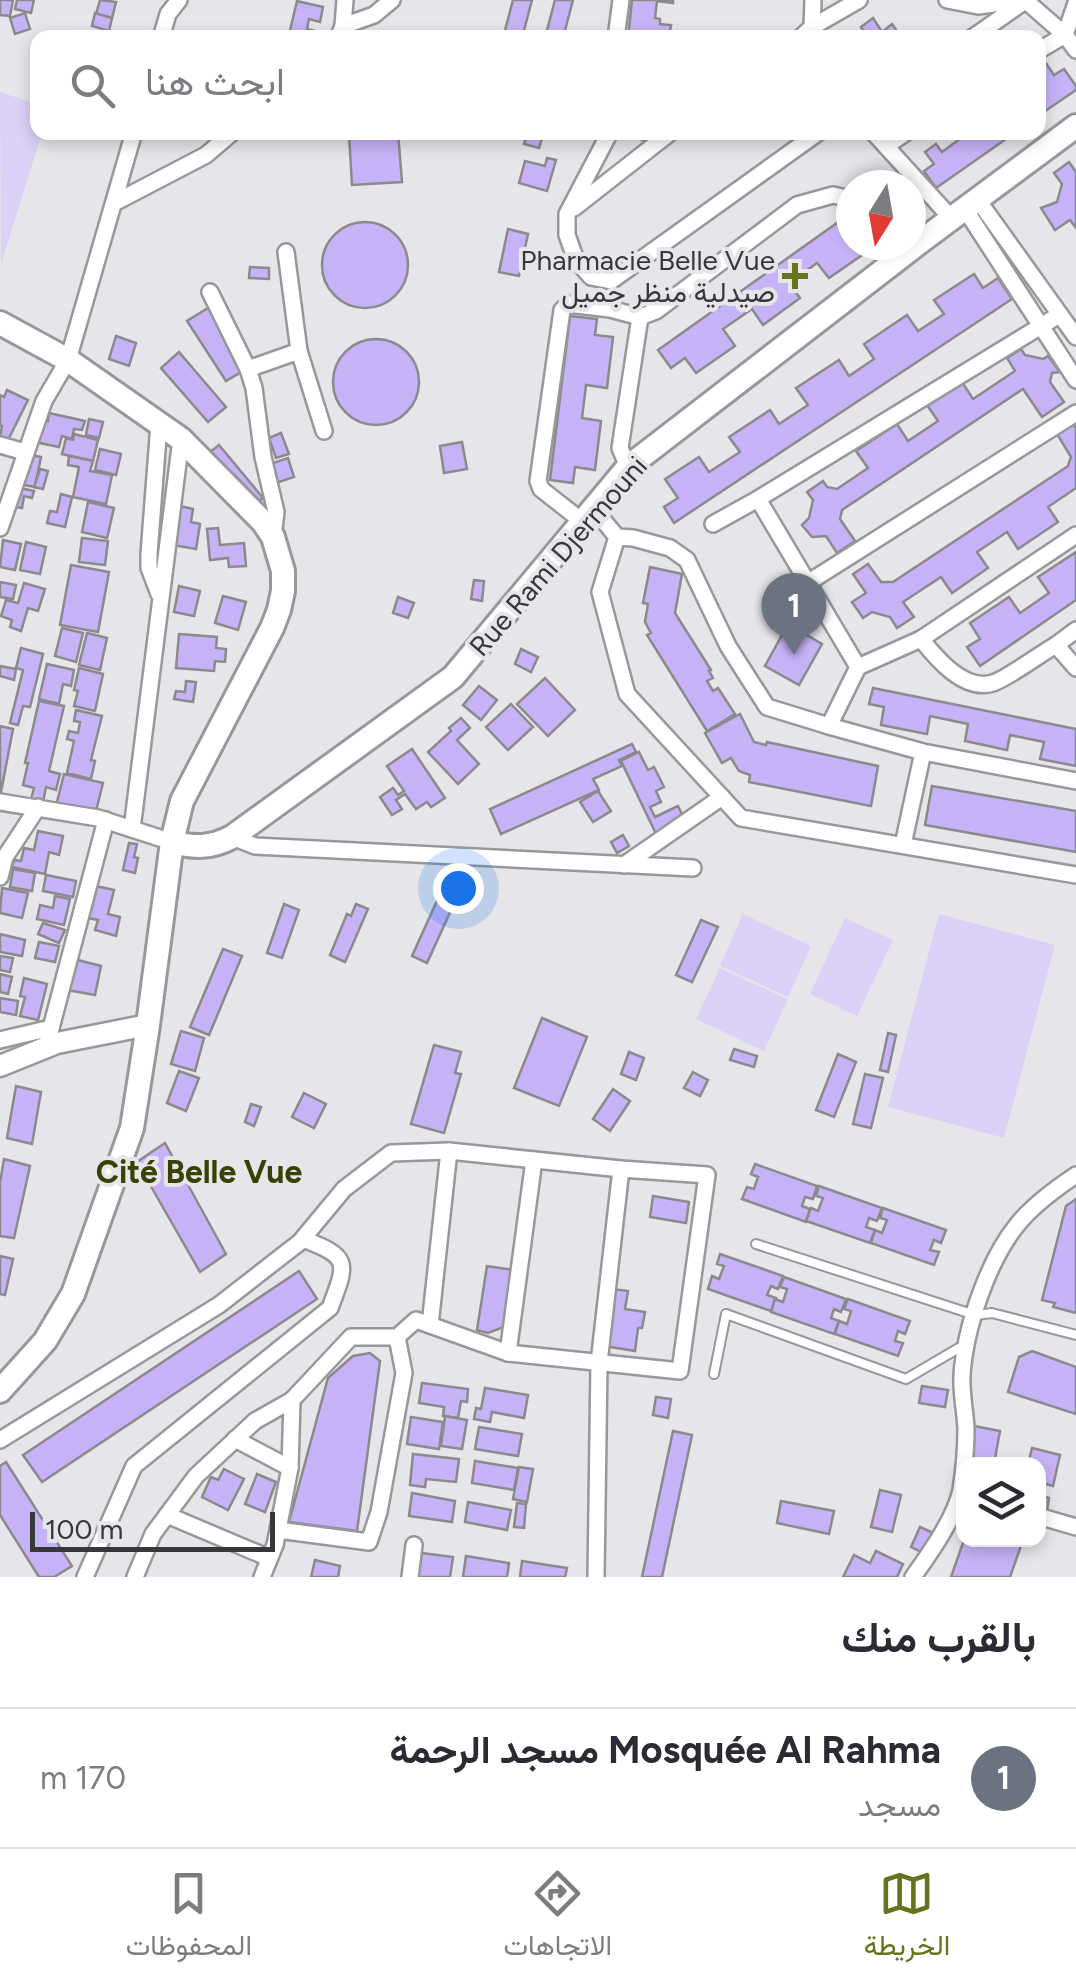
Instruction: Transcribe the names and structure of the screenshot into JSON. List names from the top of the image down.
{
  "streets": {
    "main road": ["Rue Rami Djermouni"]
  },
  "districts": ["Cité Belle Vue"],
  "places": {
    "health": ["Pharmacie Belle Vue صيدلية منظر جميل"]
  },
  "scale_bar": "100 m",
  "north": "bottom",
  "page": {
    "search": "ابحث هنا",
    "pins": "1",
    "scale": "100 m",
    "heading": "بالقرب منك",
    "list": [
      {
        "mark": "1",
        "name": "Mosquée Al Rahma مسجد الرحمة",
        "note": "مسجد",
        "value": "170 m"
      }
    ],
    "nav": ["الخريطة", "الاتجاهات", "المحفوظات"]
  }
}
